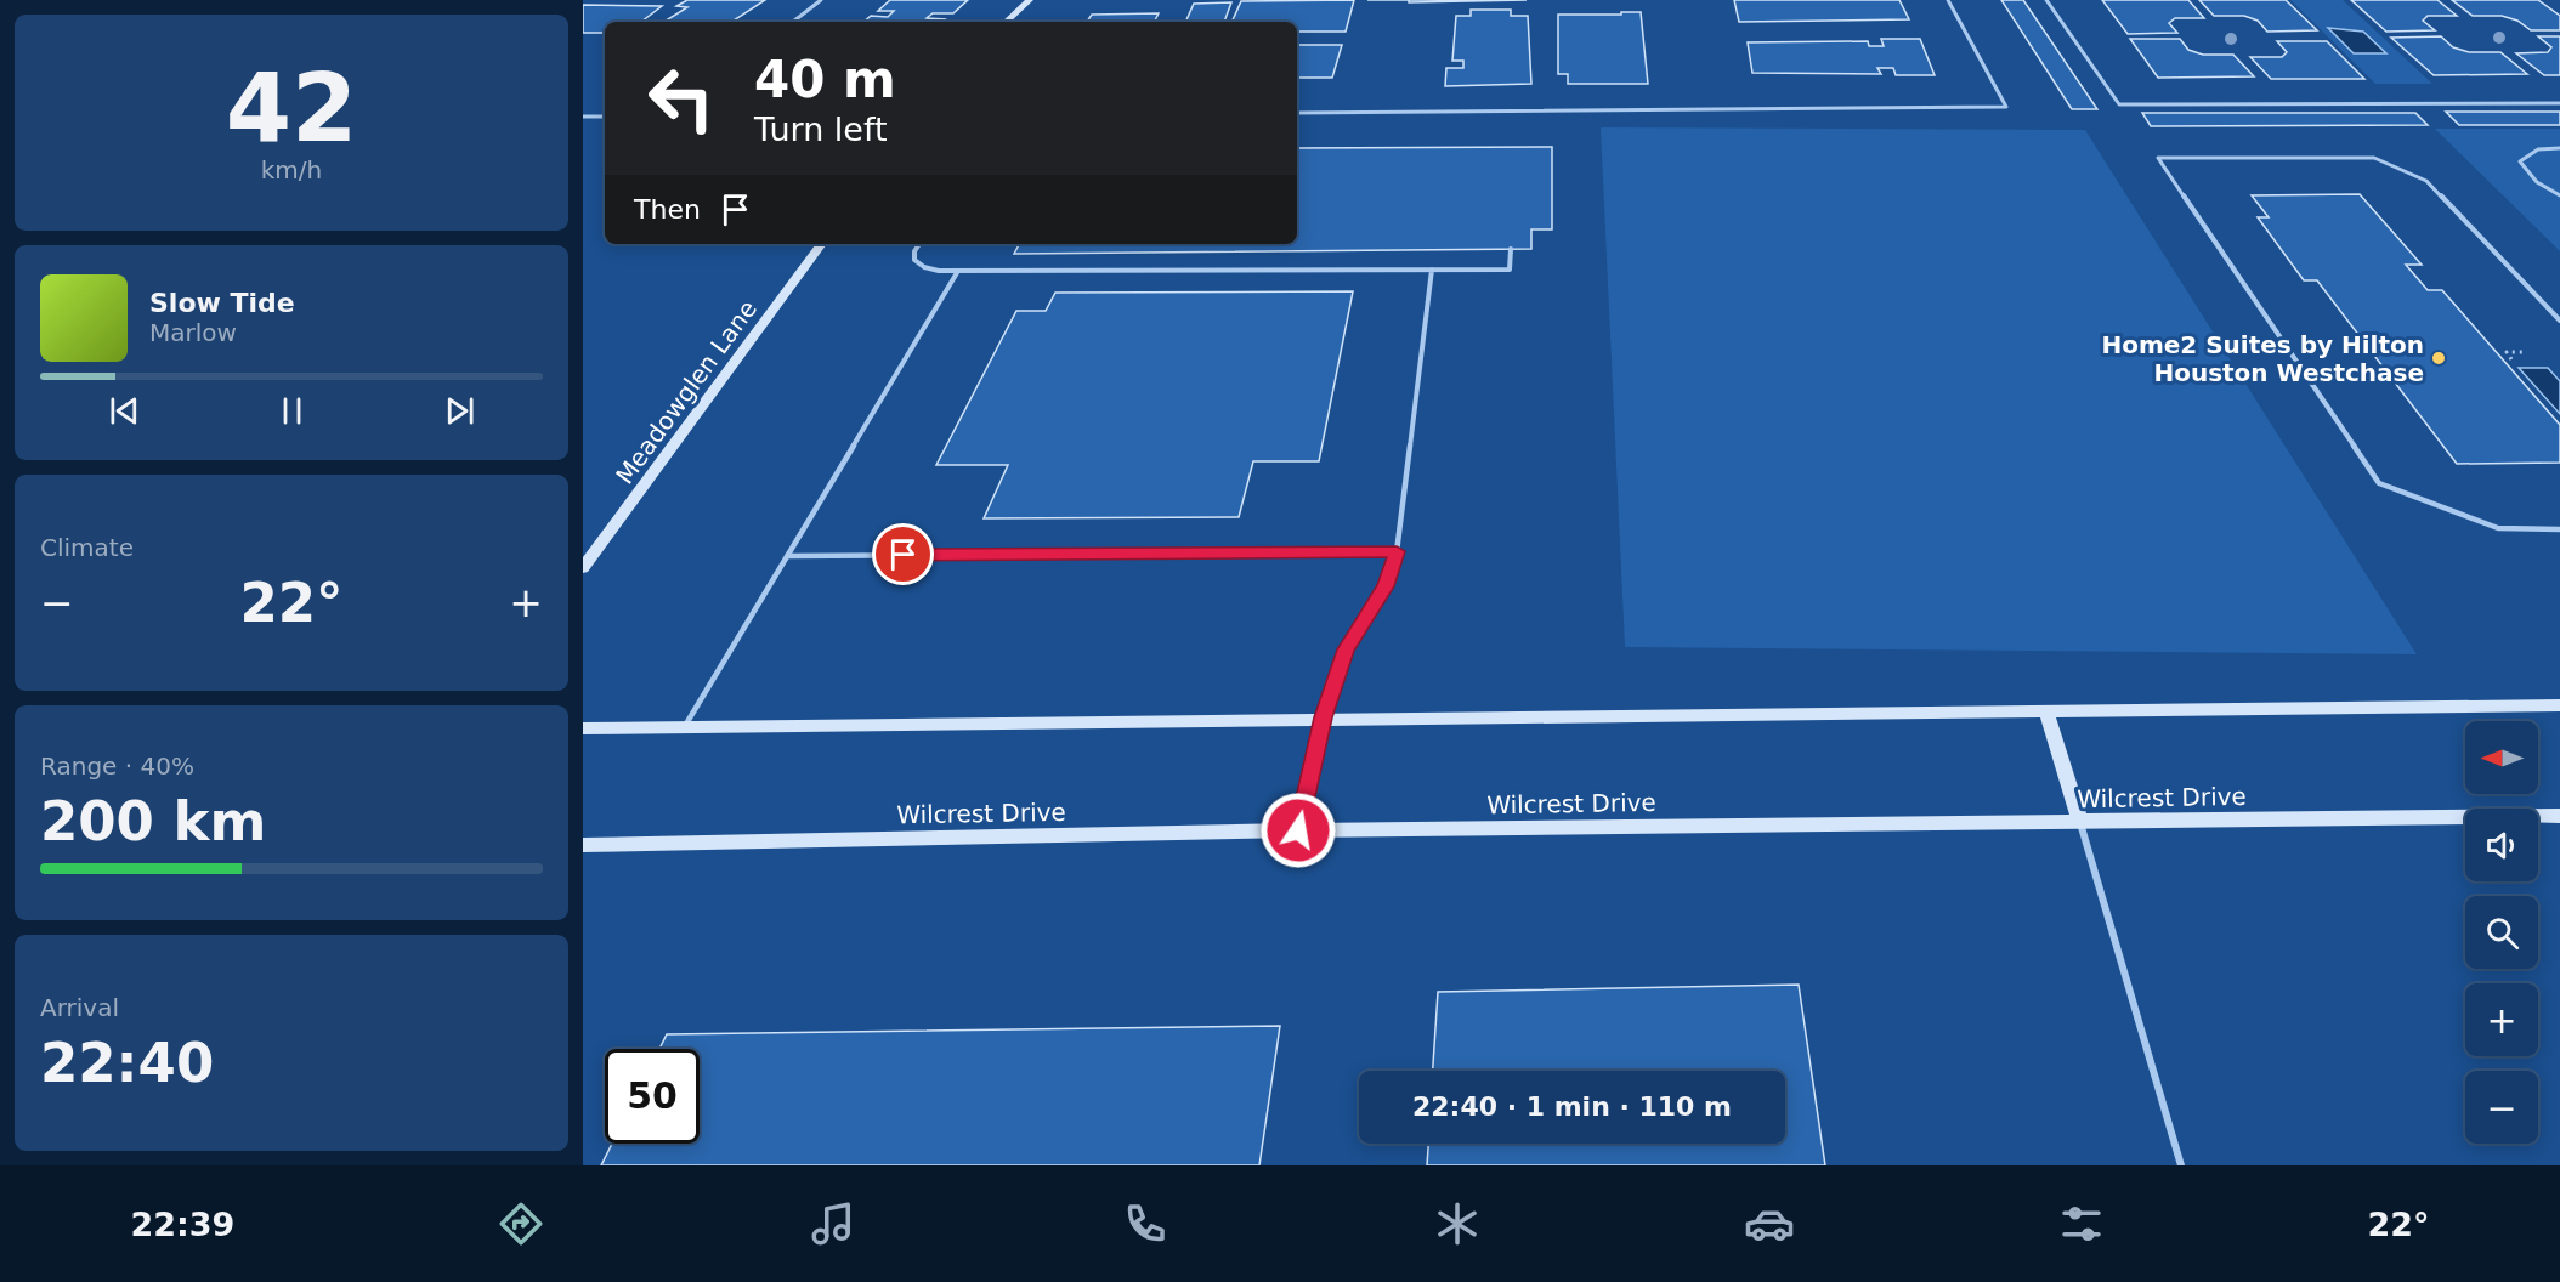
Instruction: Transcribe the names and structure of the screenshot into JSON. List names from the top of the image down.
{
  "streets": {
    "main road": ["Meadowglen Lane", "Wilcrest Drive"]
  },
  "places": ["Home2 Suites by Hilton Houston Westchase"],
  "north": "left",
  "page": {
    "tile": [
      ["42", "km/h"],
      "Climate",
      ["Range · 40%", "200 km"],
      ["Arrival", "22:40"]
    ],
    "turn": ["40 m", "Turn left"],
    "then": "Then",
    "song": ["Slow Tide", "Marlow"],
    "heat": ["−", "22°", "+"],
    "map_buttons": ["+", "−"],
    "limit": "50",
    "trip": "22:40 · 1 min · 110 m",
    "tabs": ["22:39", "22°"]
  }
}
